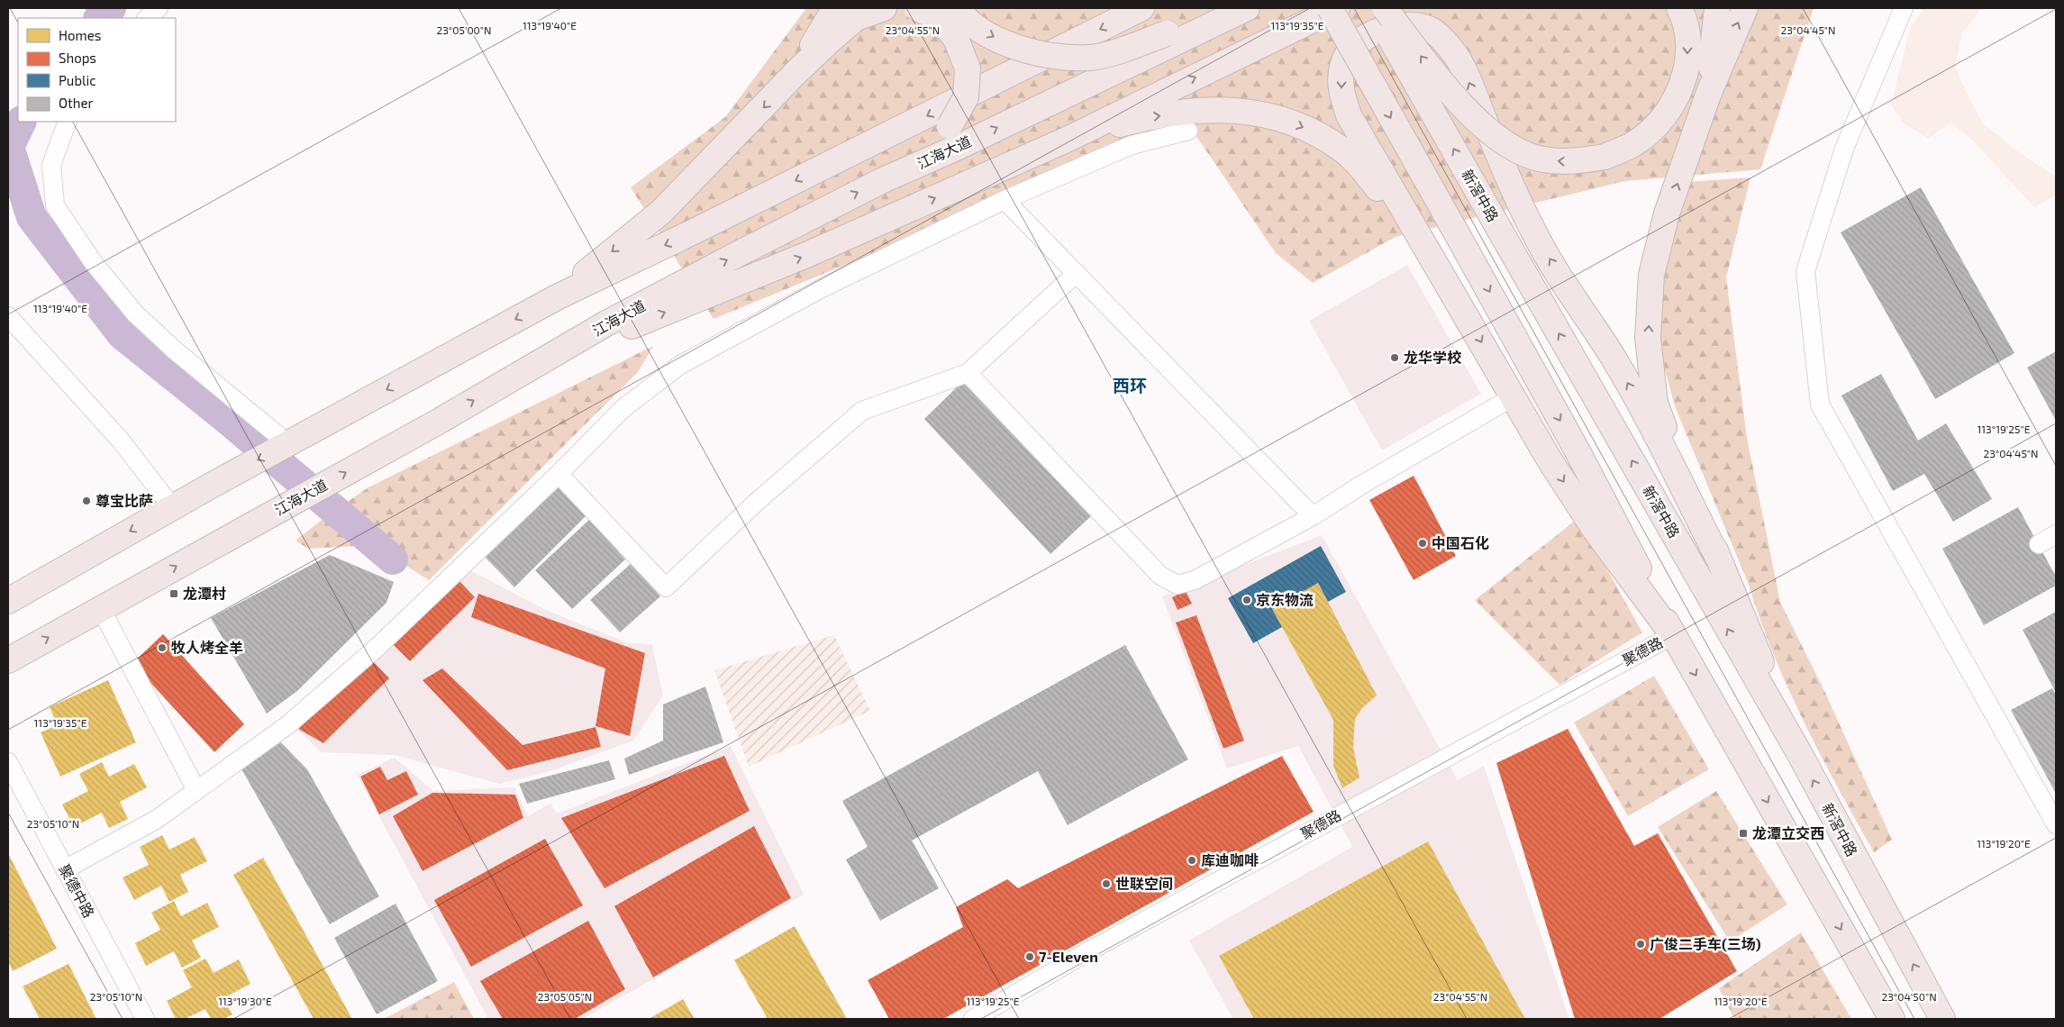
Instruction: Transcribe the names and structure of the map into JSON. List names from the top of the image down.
{
  "streets": {
    "highway": ["江海大道", "新滘中路"],
    "street": ["聚德路", "聚德中路"]
  },
  "districts": ["西环"],
  "places": {
    "other": [
      "龙华学校",
      "尊宝比萨",
      "中国石化",
      "京东物流",
      "牧人烤全羊",
      "库迪咖啡",
      "世联空间",
      "广俊二手车(三场)",
      "7-Eleven"
    ],
    "transit": ["龙潭村", "龙潭立交西"]
  },
  "legend": [
    "Homes",
    "Shops",
    "Public",
    "Other"
  ],
  "coordinates": [
    "113°19'40\"E",
    "113°19'35\"E",
    "23°05'00\"N",
    "23°04'55\"N",
    "23°04'45\"N",
    "113°19'25\"E",
    "23°05'10\"N",
    "113°19'20\"E",
    "23°05'05\"N",
    "23°04'50\"N",
    "113°19'30\"E"
  ]
}
